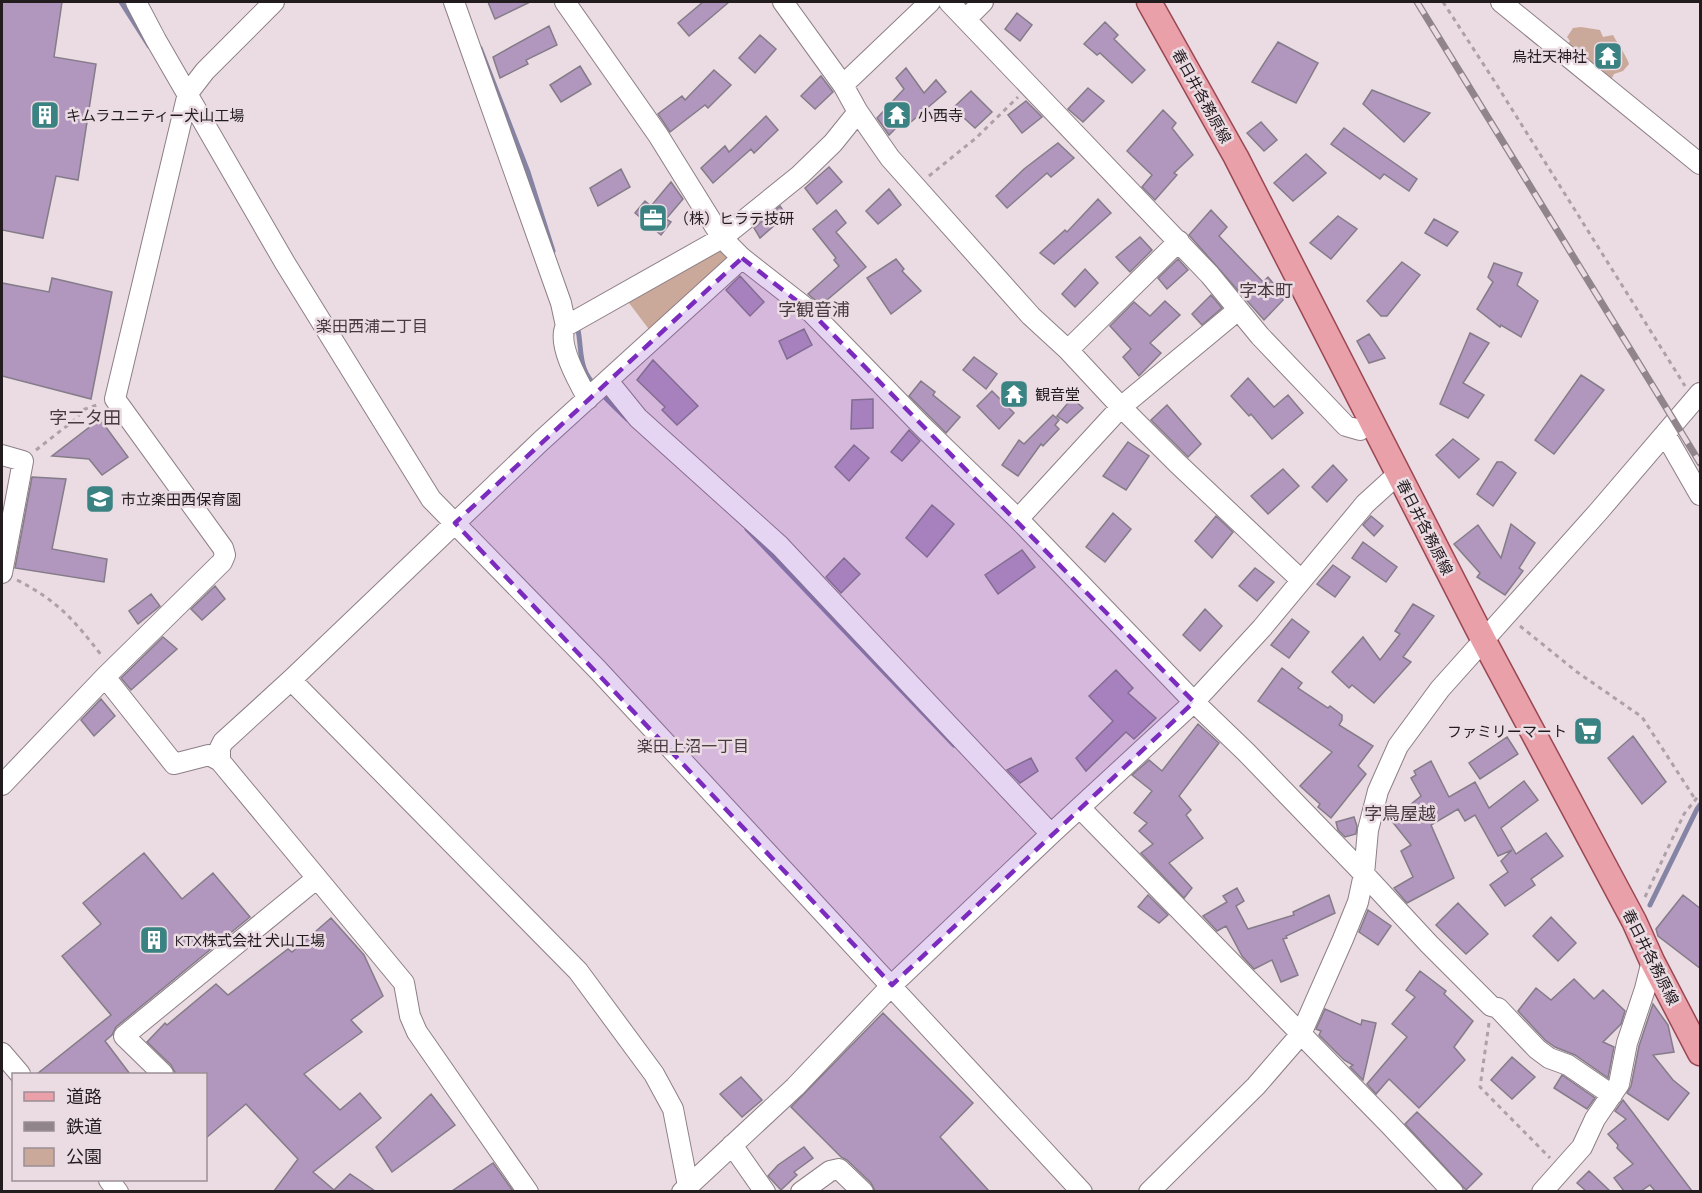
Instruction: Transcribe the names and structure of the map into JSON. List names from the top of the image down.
{
  "streets": {
    "main road": ["春日井各務原線"]
  },
  "districts": [
    "字本町",
    "字観音浦",
    "楽田西浦二丁目",
    "字二タ田",
    "楽田上沼一丁目",
    "字鳥屋越"
  ],
  "places": {
    "temple": ["烏社天神社", "小西寺", "観音堂"],
    "building": ["キムラユニティー犬山工場", "KTX株式会社 犬山工場"],
    "office": ["（株）ヒラテ技研"],
    "school or university": ["市立楽田西保育園"],
    "supermarket": ["ファミリーマート"]
  },
  "legend": ["道路", "鉄道", "公園"]
}
